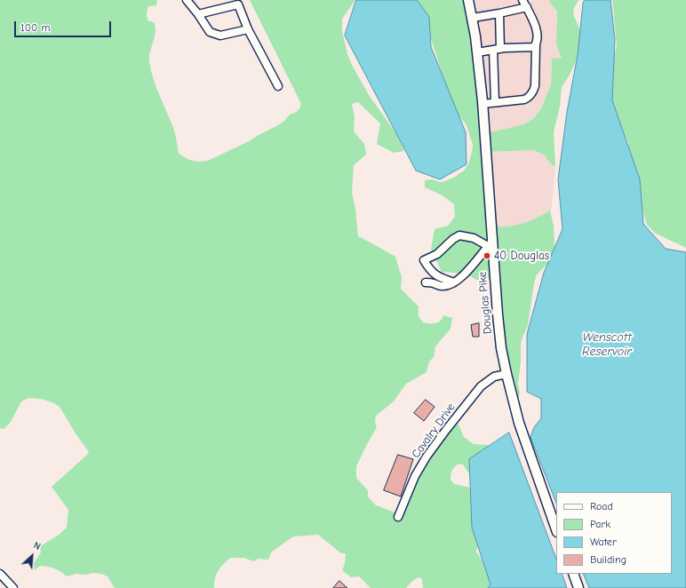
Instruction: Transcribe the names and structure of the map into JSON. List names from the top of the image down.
{
  "streets": {
    "main road": ["Douglas Pike"],
    "street": ["Cavalry Drive"]
  },
  "crossings": [
    ["Douglas Pike", "Cavalry Drive"]
  ],
  "water": ["Wenscott Reservoir"],
  "places": ["40 Douglas"],
  "legend": [
    "Road",
    "Park",
    "Water",
    "Building"
  ],
  "scale_bar": "100 m",
  "north": "top right"
}
